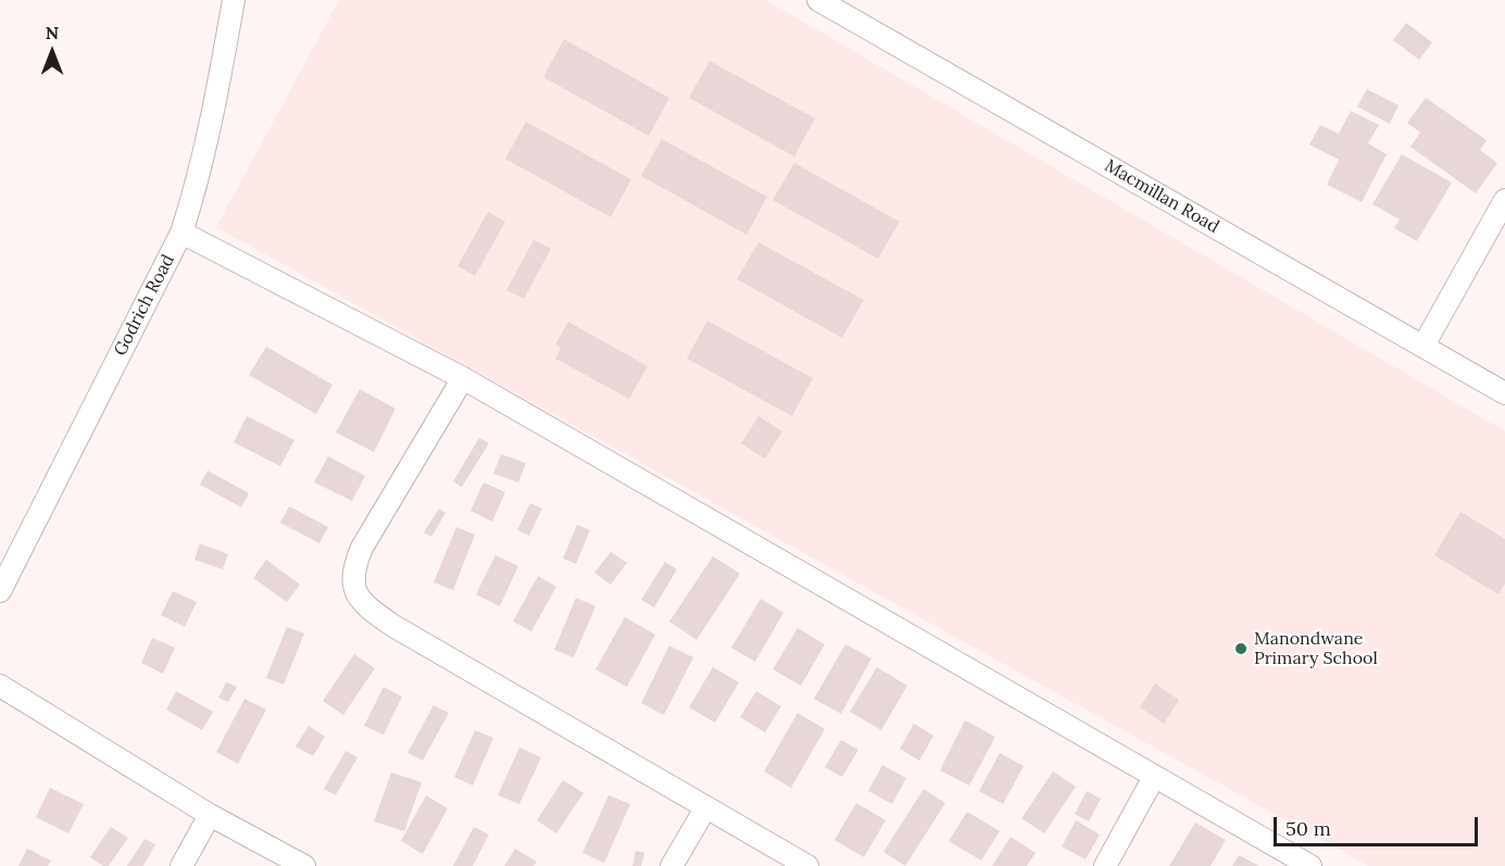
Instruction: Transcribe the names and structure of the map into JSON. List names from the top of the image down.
{
  "streets": {
    "street": ["Macmillan Road", "Godrich Road"]
  },
  "places": ["Manondwane Primary School"],
  "scale_bar": "50 m",
  "north": "top"
}
